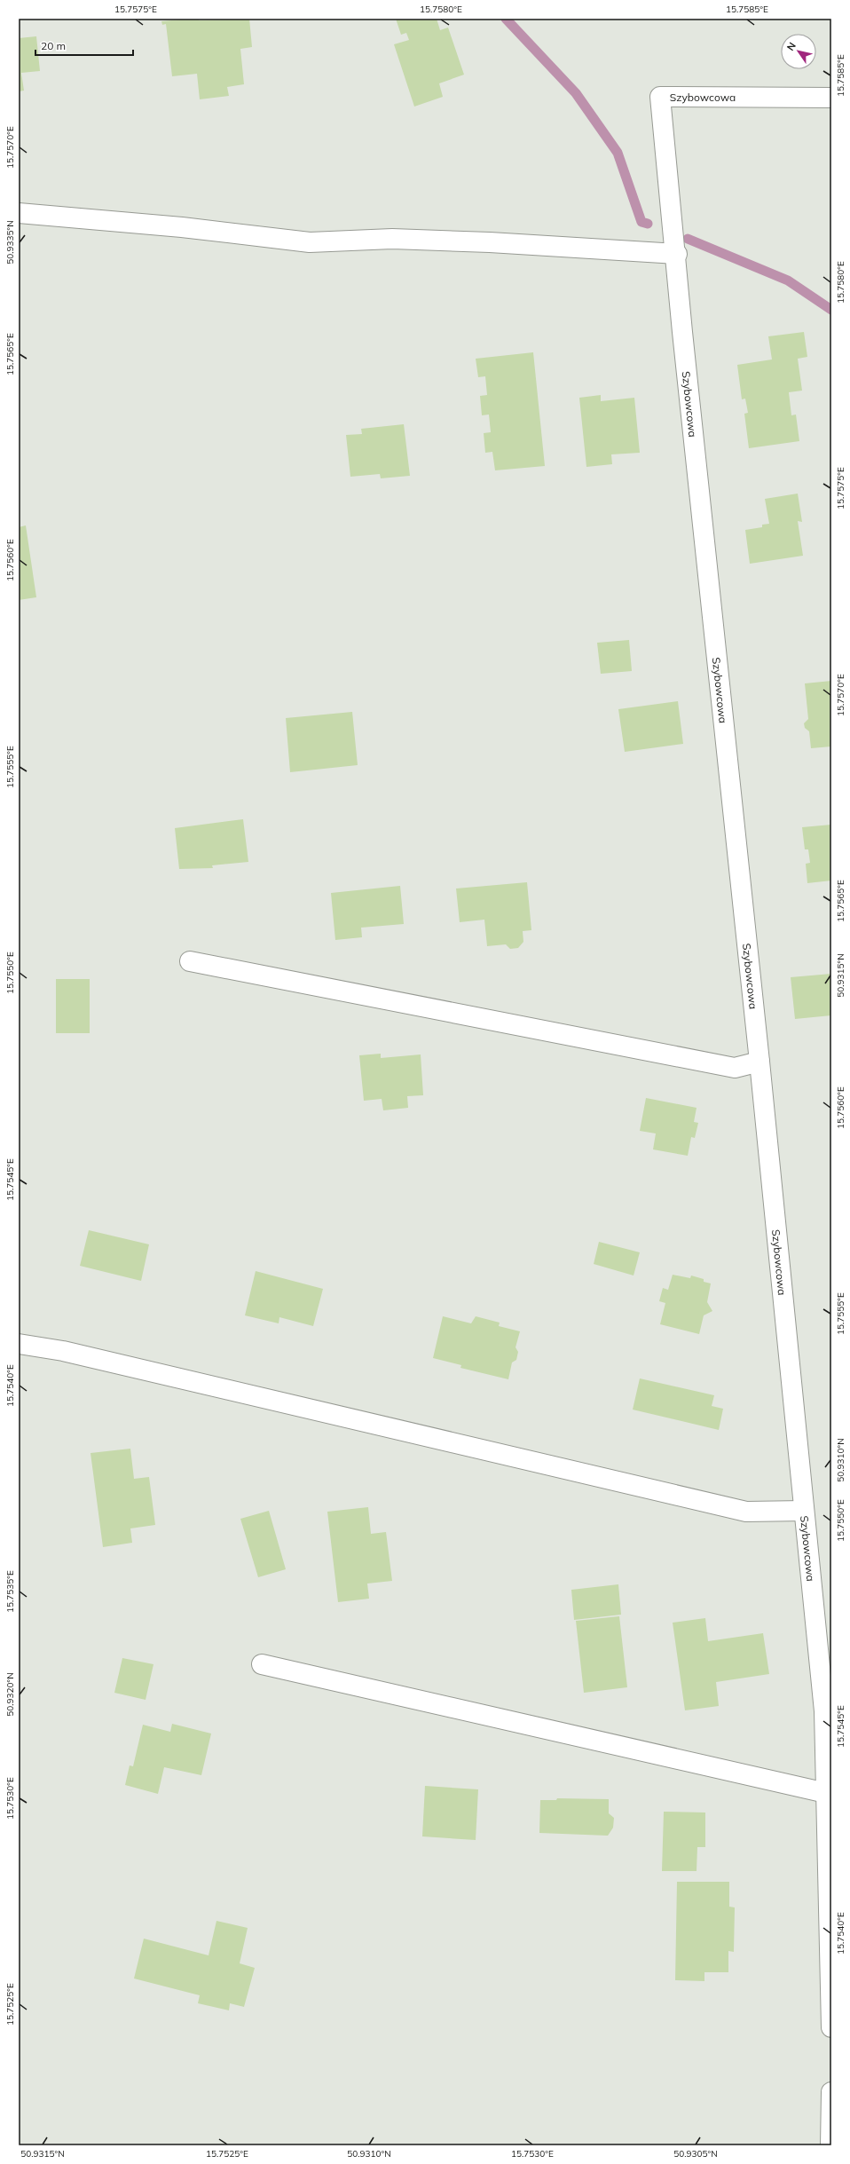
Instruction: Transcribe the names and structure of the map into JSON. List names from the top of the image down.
{
  "streets": {
    "street": ["Szybowcowa"]
  },
  "scale_bar": "20 m",
  "north": "top left",
  "coordinates": [
    "15.7575°E",
    "15.7580°E",
    "15.7585°E",
    "15.7570°E",
    "50.9335°N",
    "15.7565°E",
    "15.7560°E",
    "15.7555°E",
    "15.7550°E",
    "50.9315°N",
    "15.7545°E",
    "15.7540°E",
    "50.9310°N",
    "15.7535°E",
    "50.9320°N",
    "15.7530°E",
    "15.7525°E",
    "50.9305°N"
  ]
}
